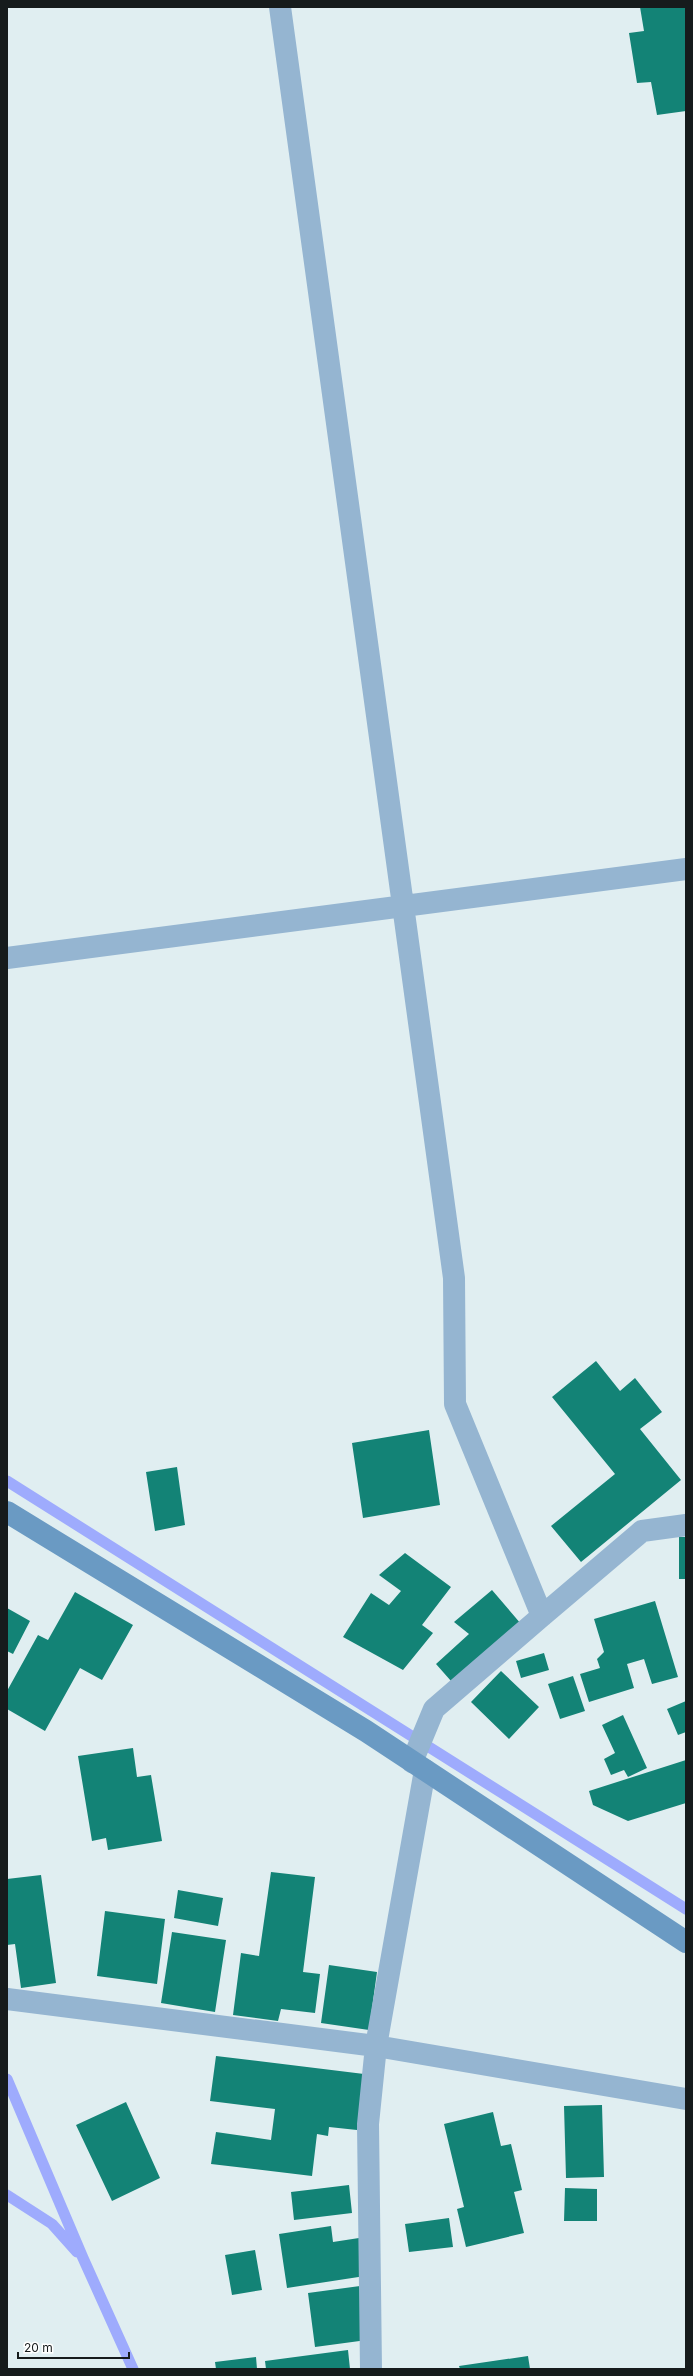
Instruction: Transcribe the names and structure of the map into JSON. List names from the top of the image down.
{
  "scale_bar": "20 m"
}
